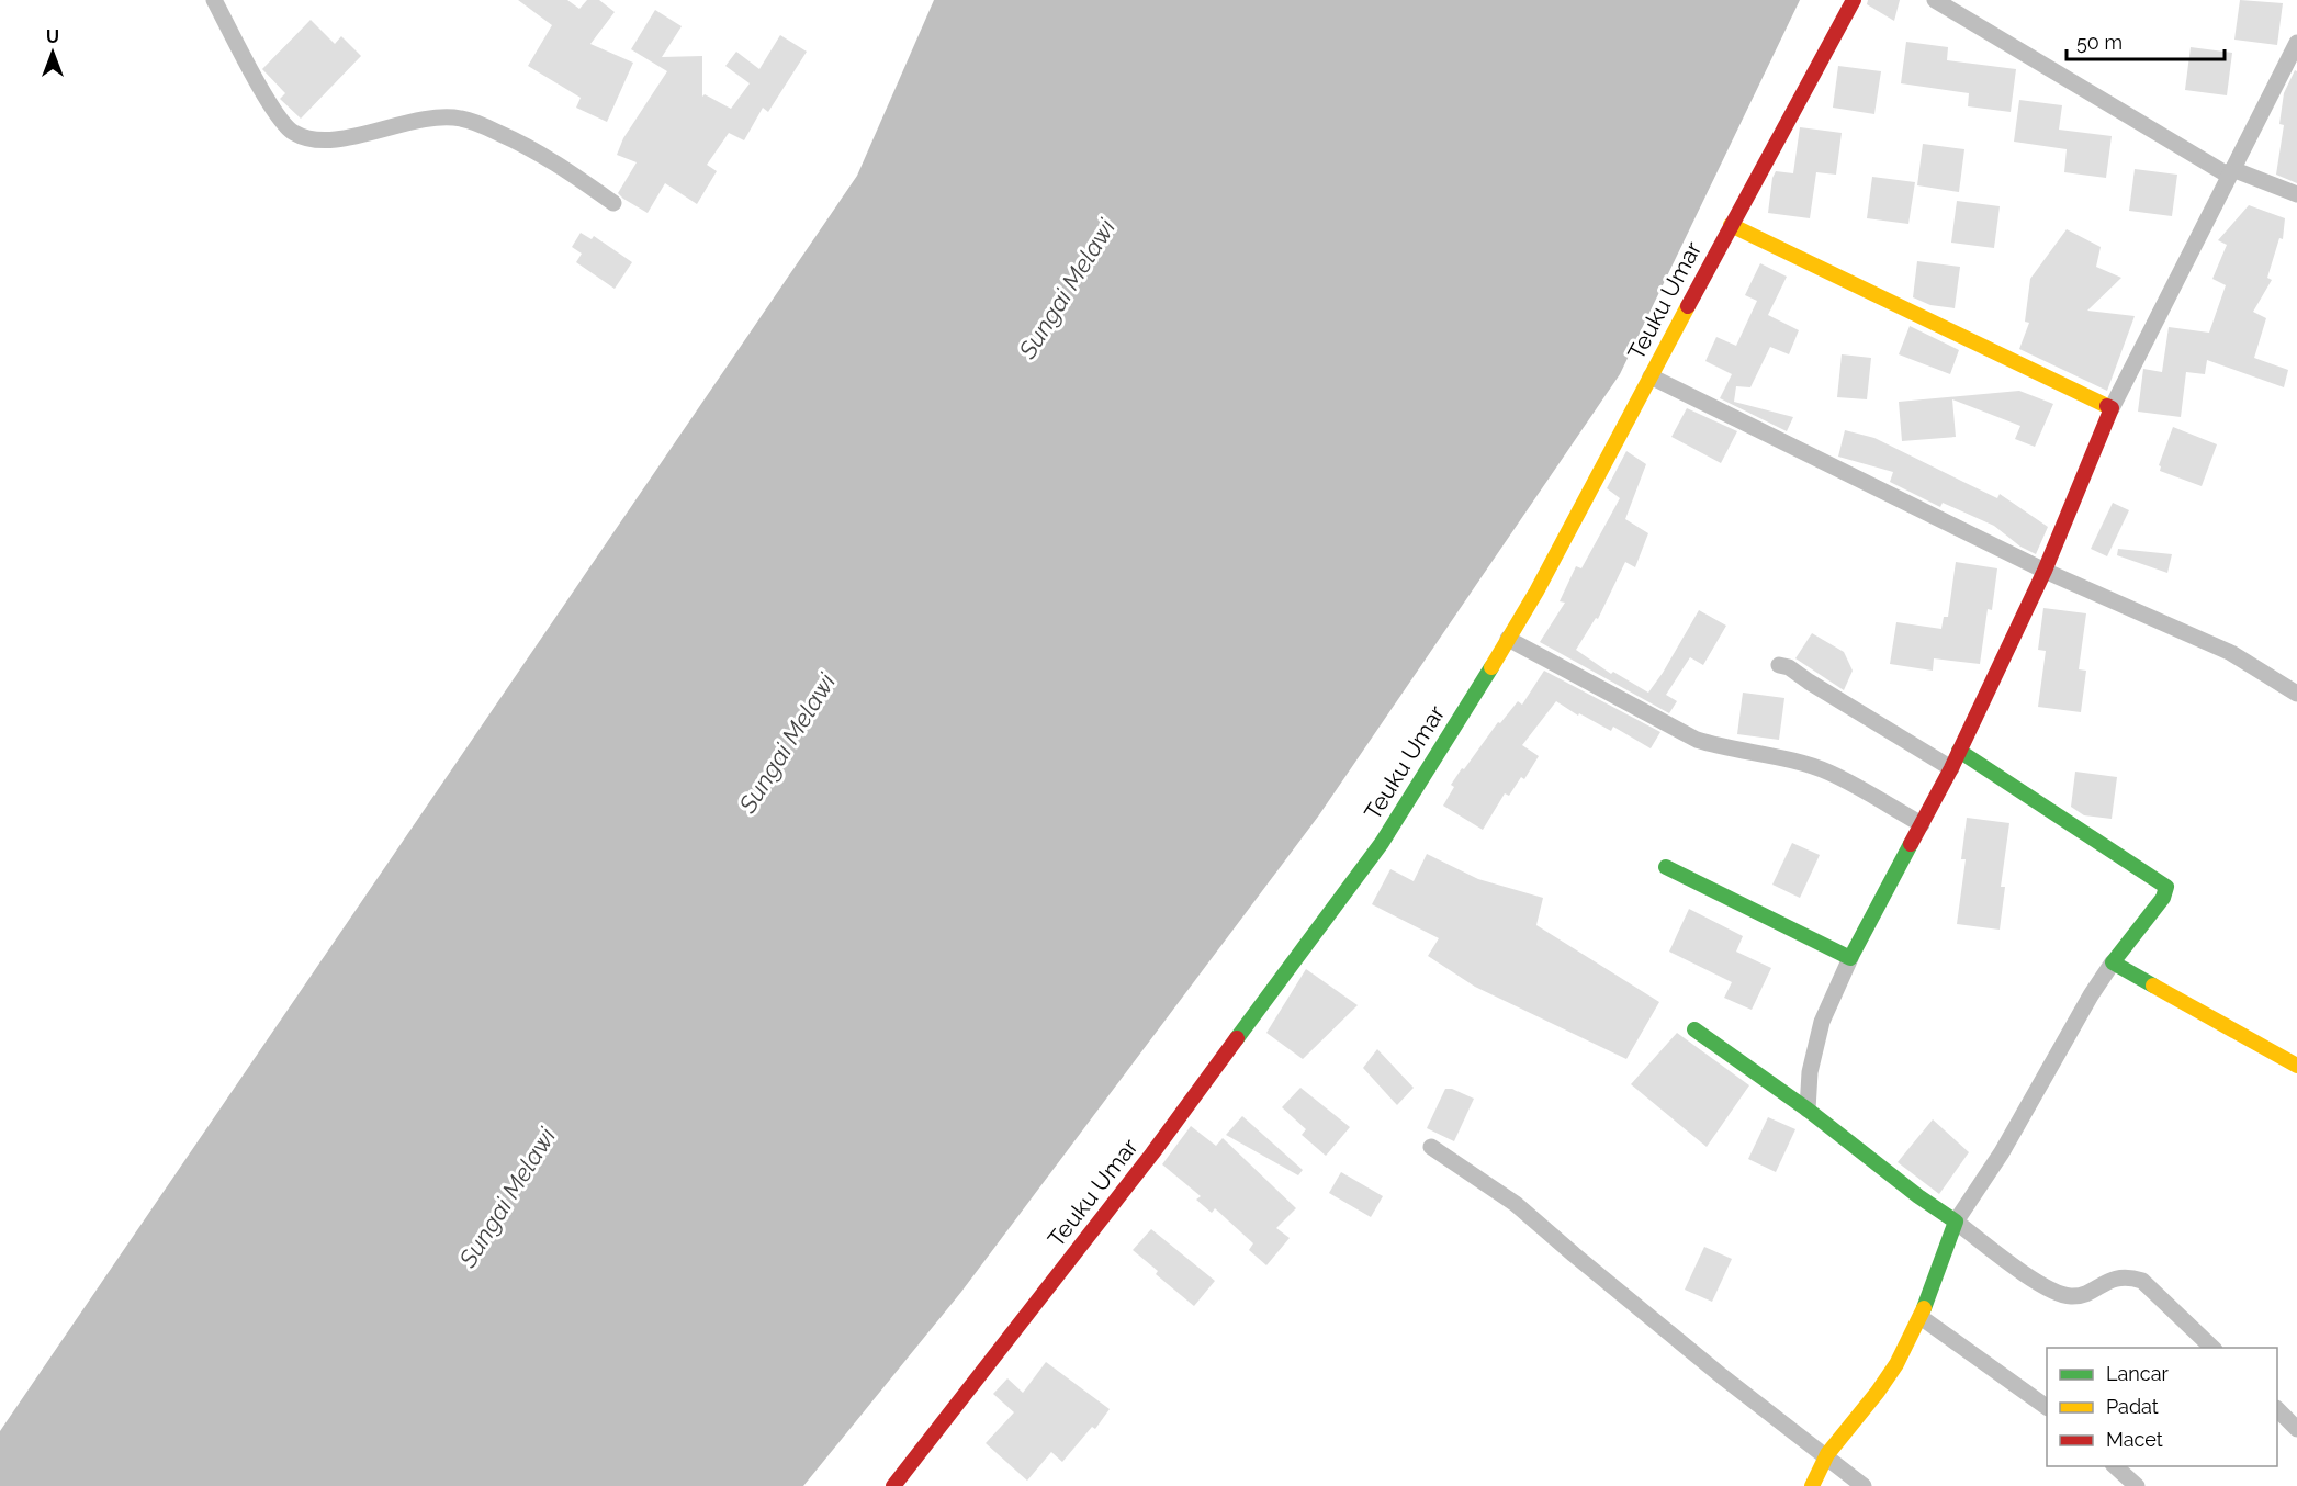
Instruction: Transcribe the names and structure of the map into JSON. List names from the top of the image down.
{
  "streets": {
    "street": ["Teuku Umar"]
  },
  "water": ["Sungai Melawi"],
  "legend": ["Lancar", "Padat", "Macet"],
  "scale_bar": "50 m",
  "north": "top"
}
